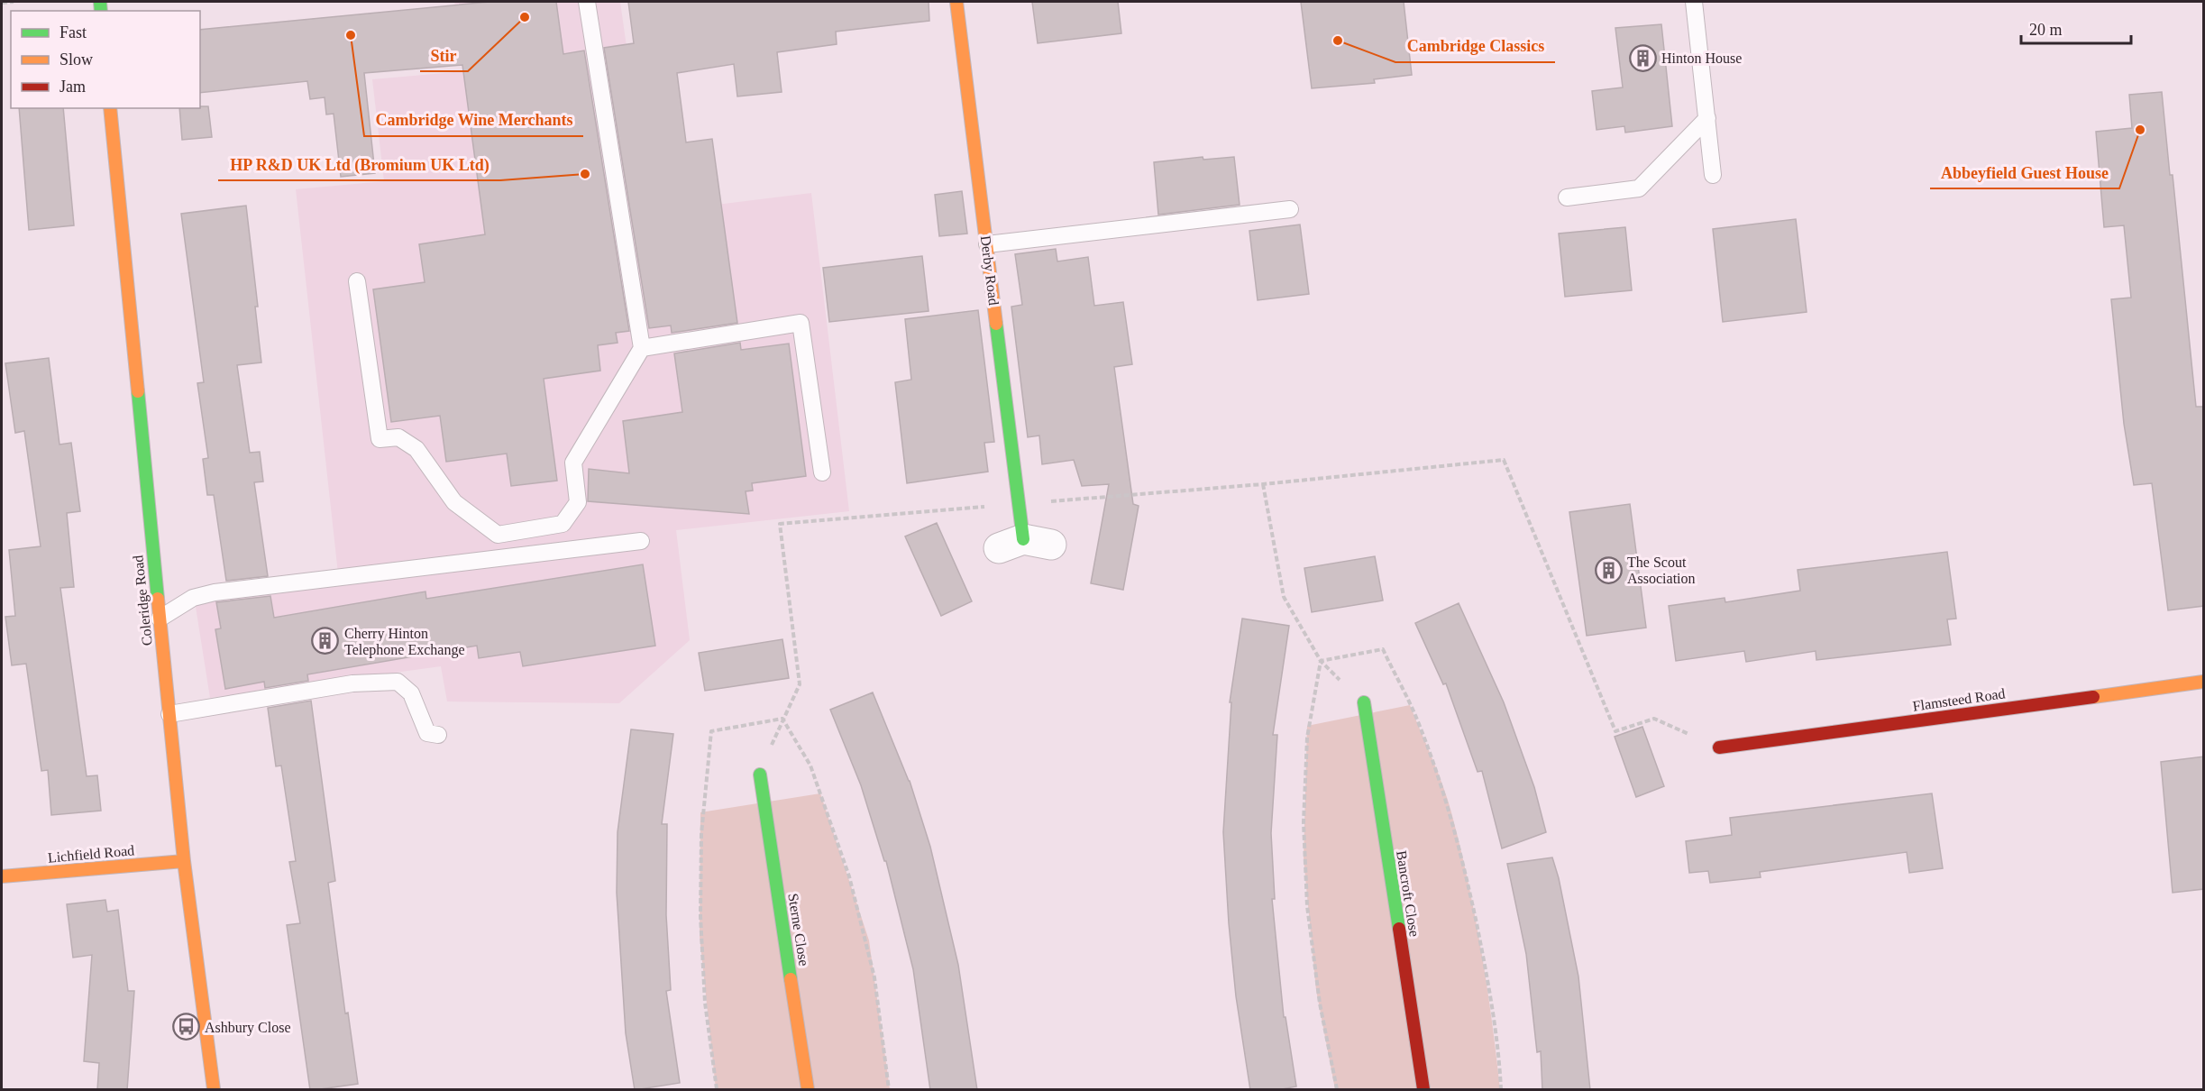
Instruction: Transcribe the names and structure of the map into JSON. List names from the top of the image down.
{
  "streets": {
    "street": [
      "Derby Road",
      "Coleridge Road",
      "Flamsteed Road",
      "Lichfield Road",
      "Bancroft Close",
      "Sterne Close"
    ]
  },
  "crossings": [
    ["Coleridge Road", "Lichfield Road"]
  ],
  "places": {
    "other": [
      "Stir",
      "Cambridge Wine Merchants",
      "Cambridge Classics",
      "Abbeyfield Guest House",
      "HP R&D UK Ltd (Bromium UK Ltd)"
    ],
    "building": ["Hinton House", "The Scout Association", "Cherry Hinton Telephone Exchange"],
    "bus stop": ["Ashbury Close"]
  },
  "legend": ["Fast", "Slow", "Jam"],
  "scale_bar": "20 m"
}
